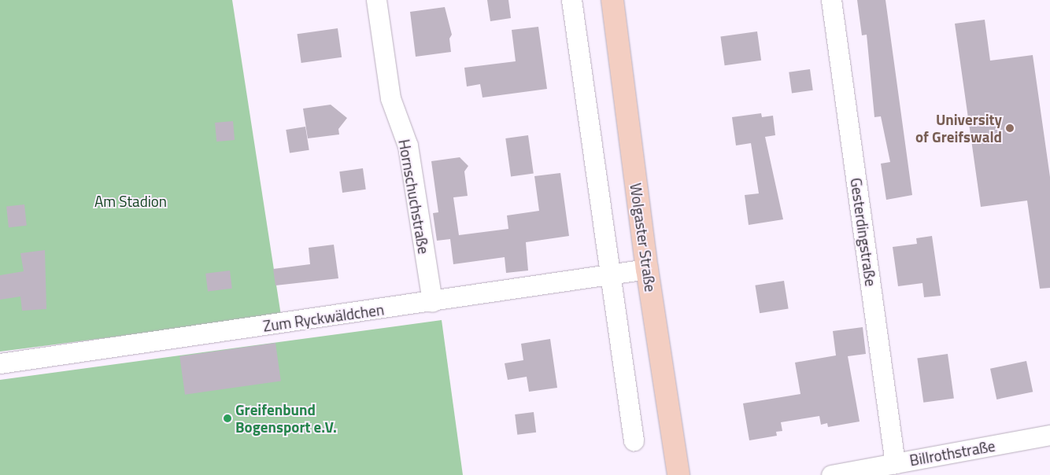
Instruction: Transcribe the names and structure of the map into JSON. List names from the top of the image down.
{
  "streets": {
    "main road": ["Wolgaster Straße"],
    "street": [
      "Hornschuchstraße",
      "Gesterdingstraße",
      "Zum Ryckwäldchen",
      "Billrothstraße"
    ]
  },
  "crossings": [
    ["Hornschuchstraße", "Zum Ryckwäldchen"],
    ["Gesterdingstraße", "Billrothstraße"],
    ["Wolgaster Straße", "Zum Ryckwäldchen"]
  ],
  "parks": ["Am Stadion"],
  "places": ["University of Greifswald", "Greifenbund Bogensport e.V."]
}
